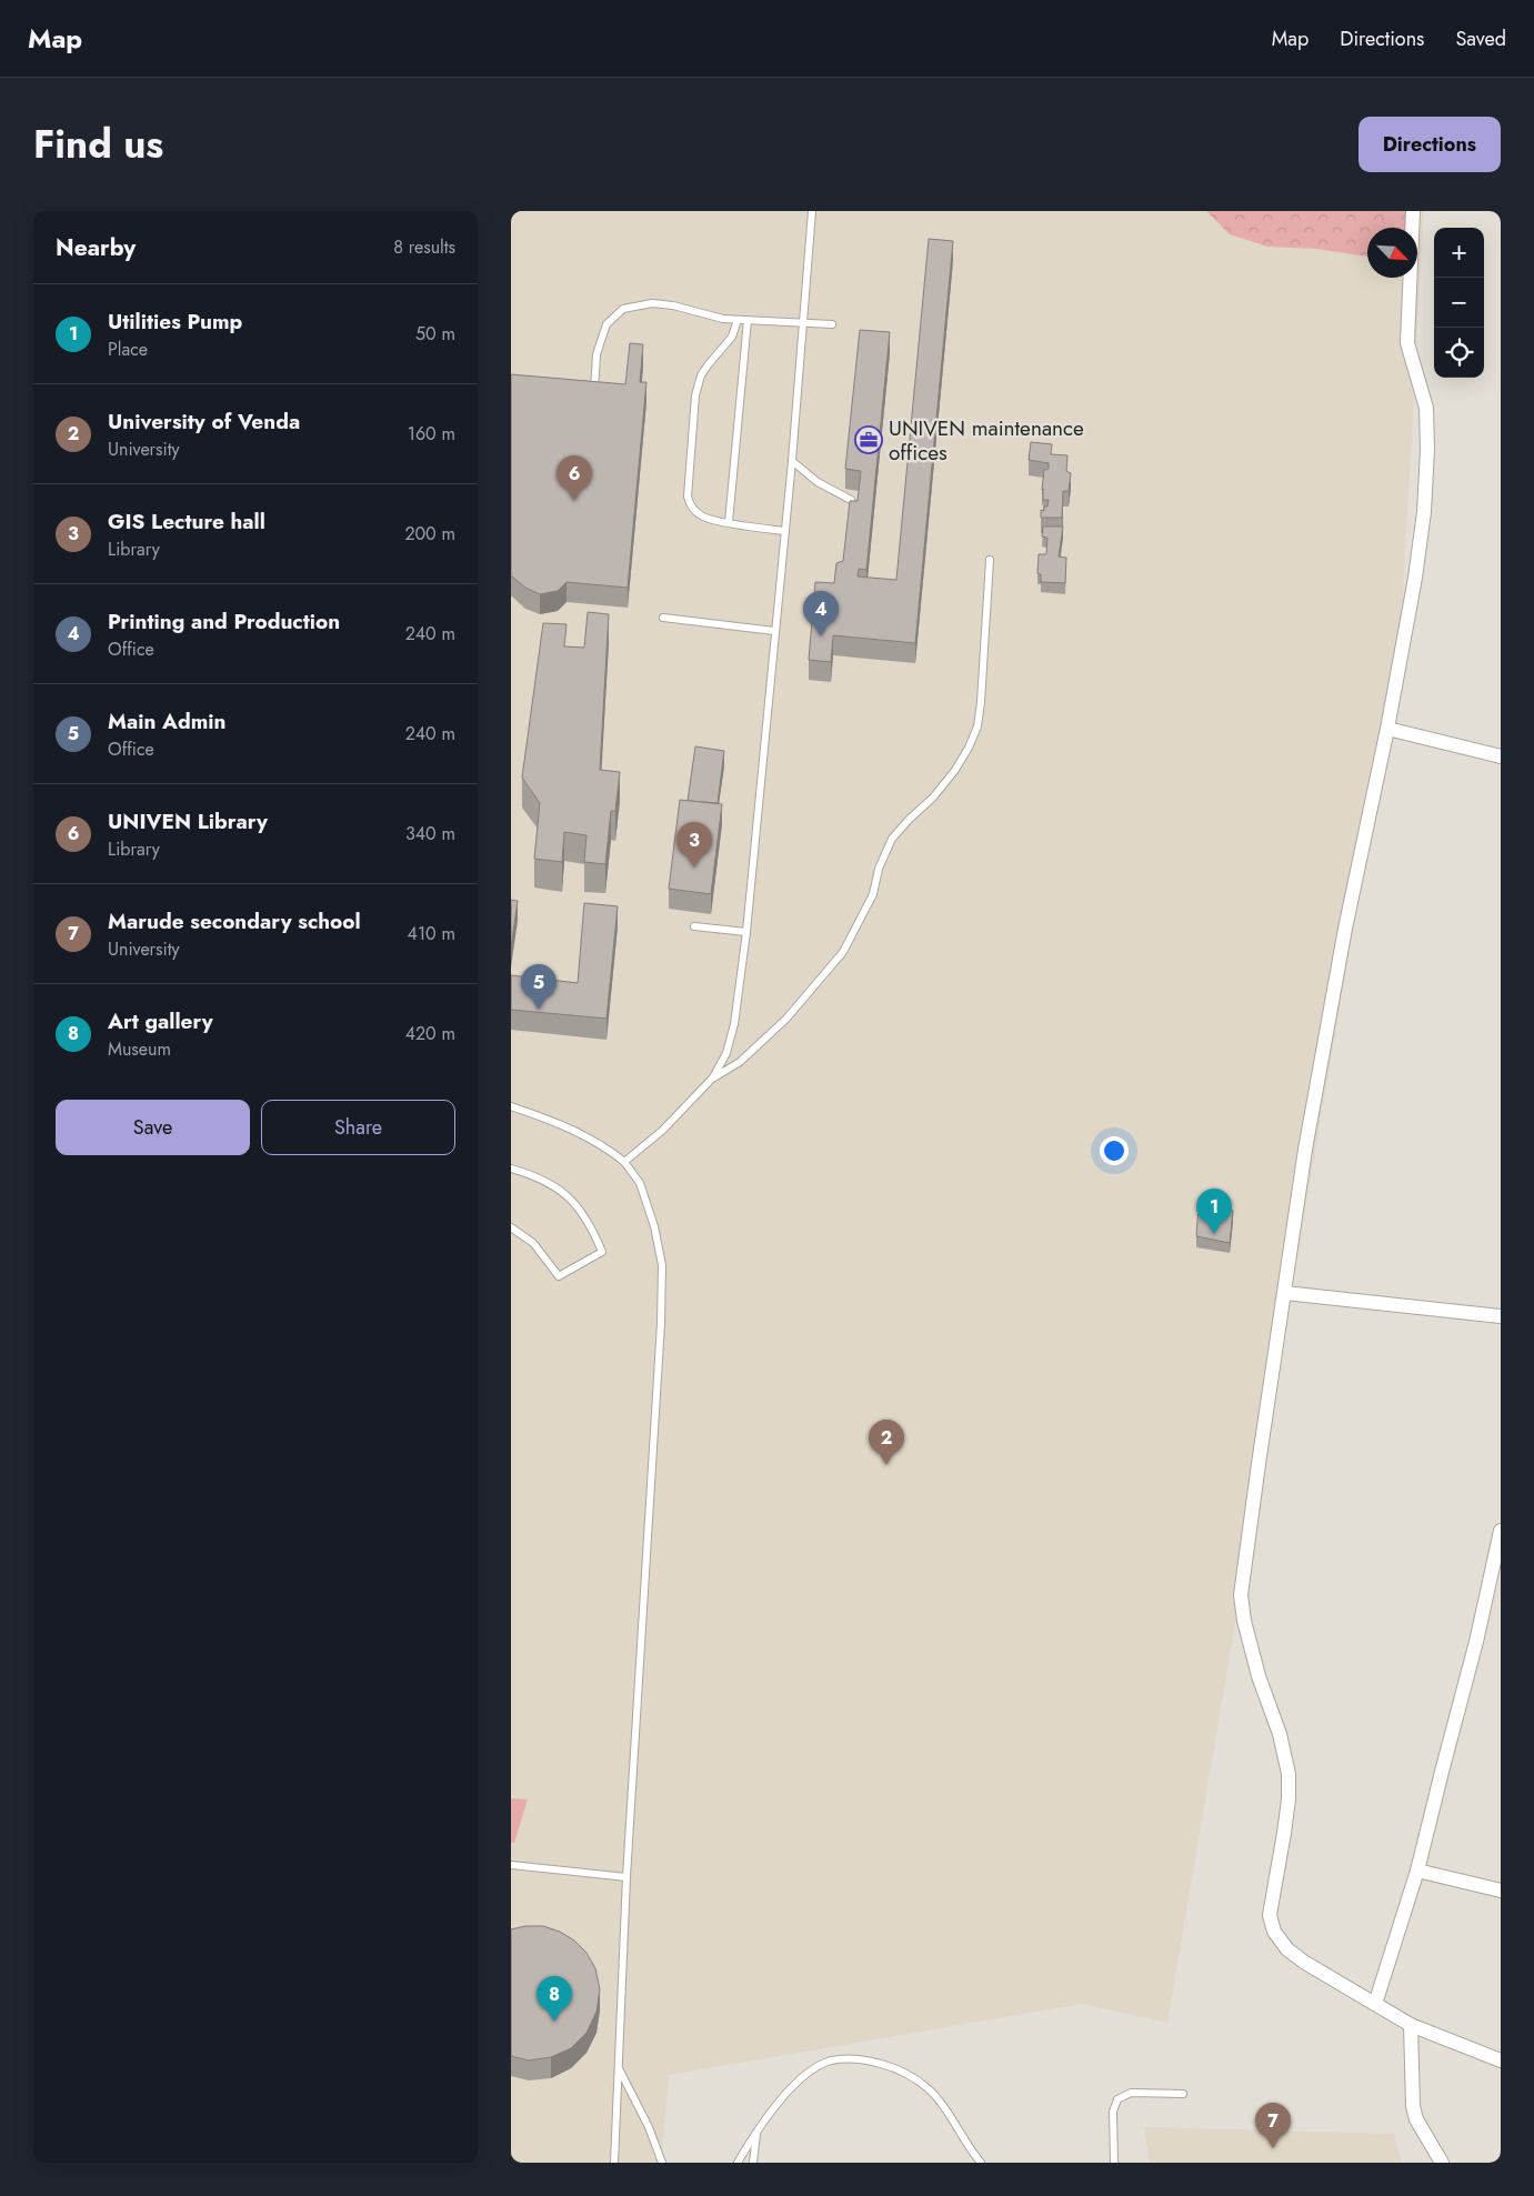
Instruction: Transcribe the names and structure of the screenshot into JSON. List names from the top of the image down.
{
  "places": {
    "office": ["UNIVEN maintenance offices"]
  },
  "north": "bottom right",
  "page": {
    "header": "Map",
    "nav": ["Map", "Directions", "Saved"],
    "title": "Find us",
    "buttons": [
      "Directions",
      ["Save", "Share"]
    ],
    "heading": ["Nearby", "8 results"],
    "map_buttons": ["+", "−"],
    "list": [
      {
        "mark": "1",
        "name": "Utilities Pump",
        "note": "Place",
        "value": "50 m"
      },
      {
        "mark": "2",
        "name": "University of Venda",
        "note": "University",
        "value": "160 m"
      },
      {
        "mark": "3",
        "name": "GIS Lecture hall",
        "note": "Library",
        "value": "200 m"
      },
      {
        "mark": "4",
        "name": "Printing and Production",
        "note": "Office",
        "value": "240 m"
      },
      {
        "mark": "5",
        "name": "Main Admin",
        "note": "Office",
        "value": "240 m"
      },
      {
        "mark": "6",
        "name": "UNIVEN Library",
        "note": "Library",
        "value": "340 m"
      },
      {
        "mark": "7",
        "name": "Marude secondary school",
        "note": "University",
        "value": "410 m"
      },
      {
        "mark": "8",
        "name": "Art gallery",
        "note": "Museum",
        "value": "420 m"
      }
    ],
    "pins": [
      "6",
      "4",
      "3",
      "5",
      "1",
      "2",
      "8",
      "7"
    ]
  }
}
